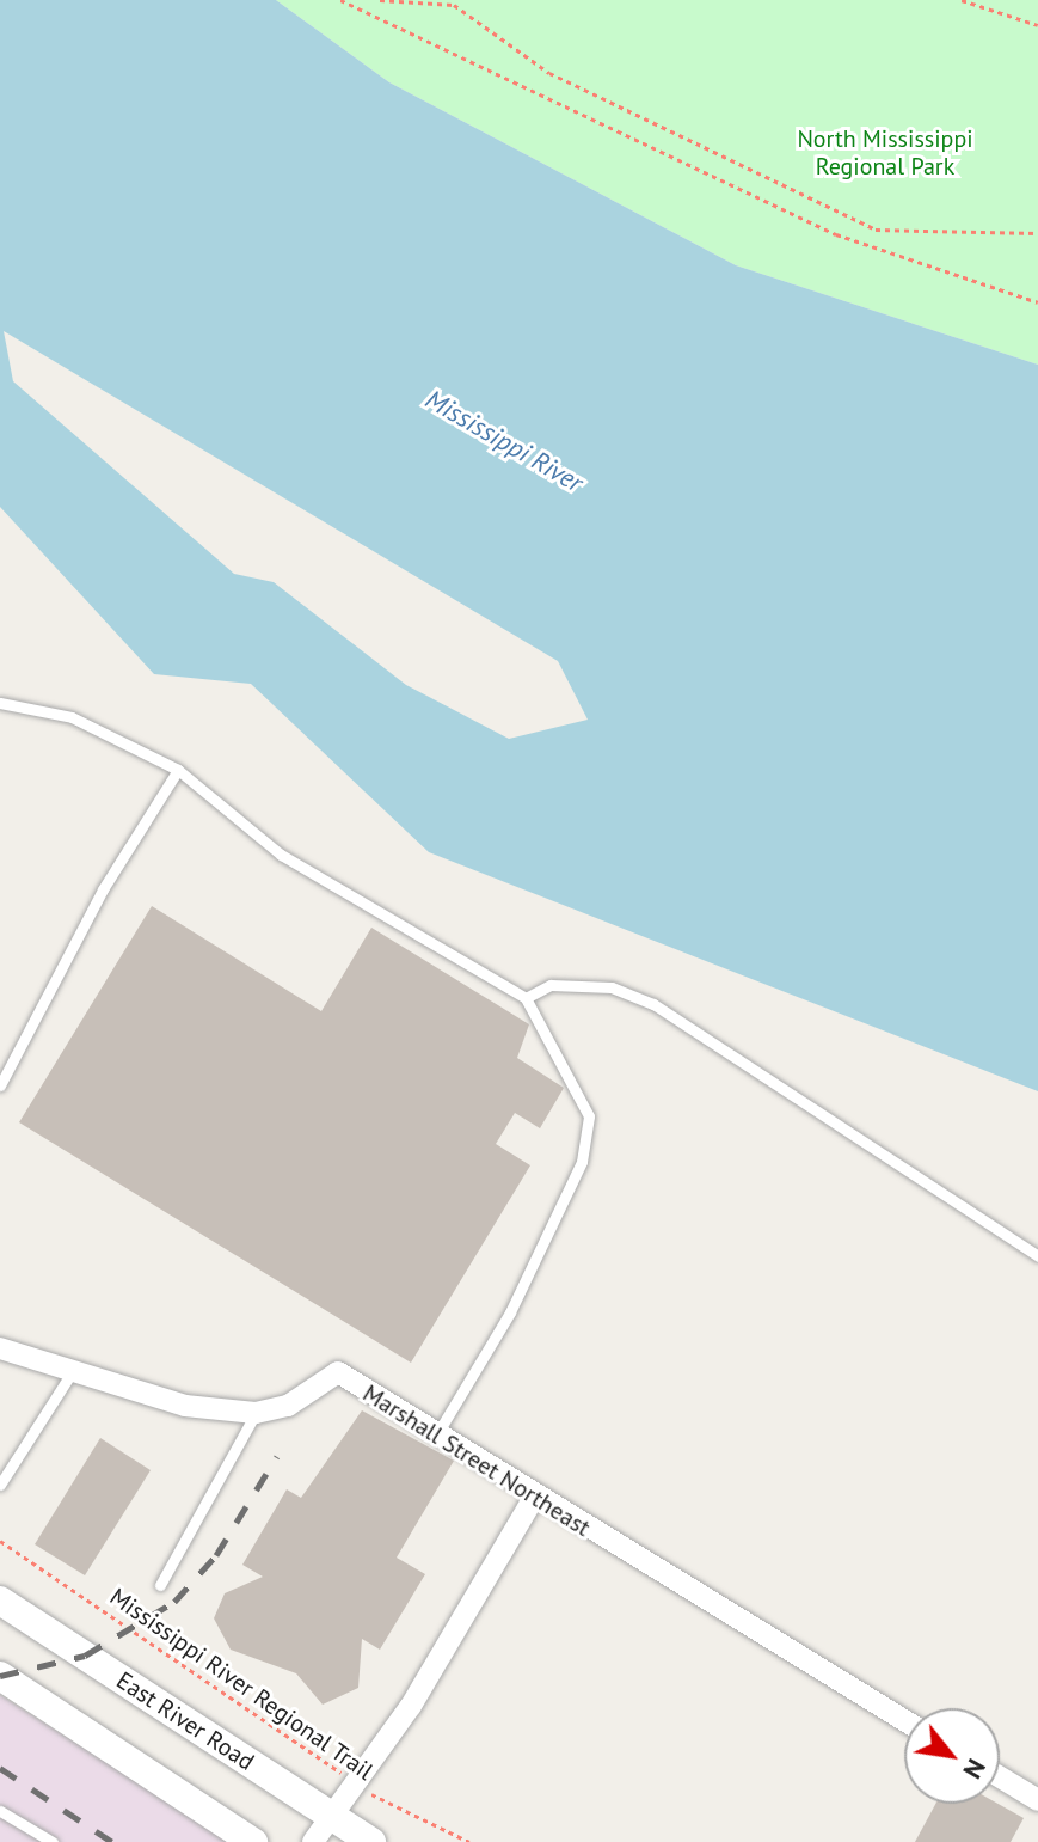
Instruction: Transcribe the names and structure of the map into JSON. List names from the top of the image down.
{
  "streets": {
    "street": ["Marshall Street Northeast", "East River Road"],
    "path": ["Mississippi River Regional Trail"]
  },
  "water": ["Mississippi River"],
  "parks": ["North Mississippi Regional Park"],
  "north": "bottom right"
}
